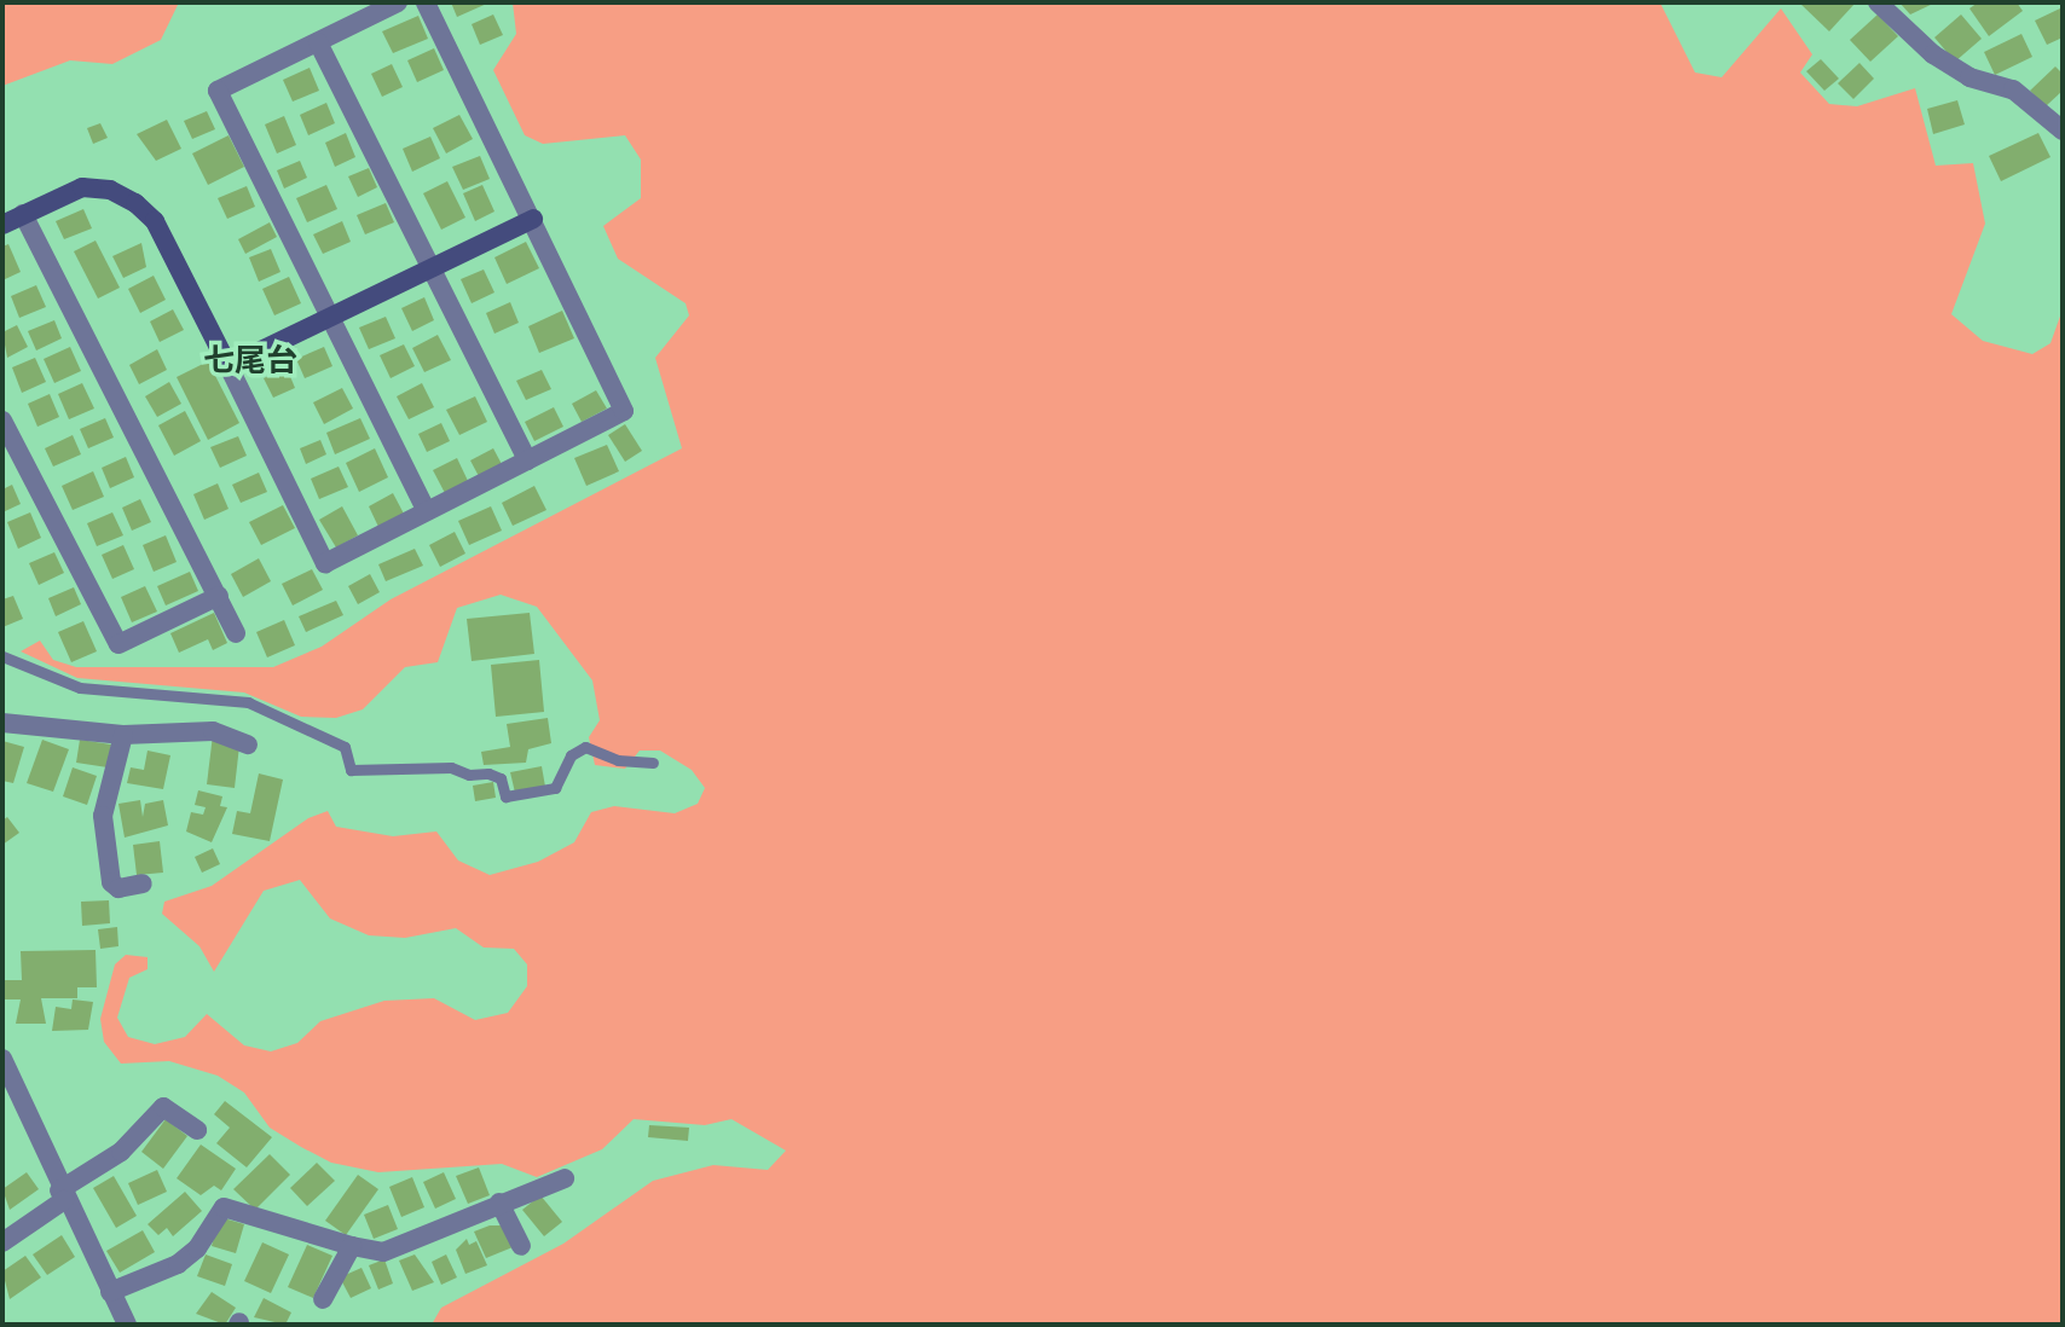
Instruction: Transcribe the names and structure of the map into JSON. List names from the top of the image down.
{
  "districts": ["七尾台"]
}
